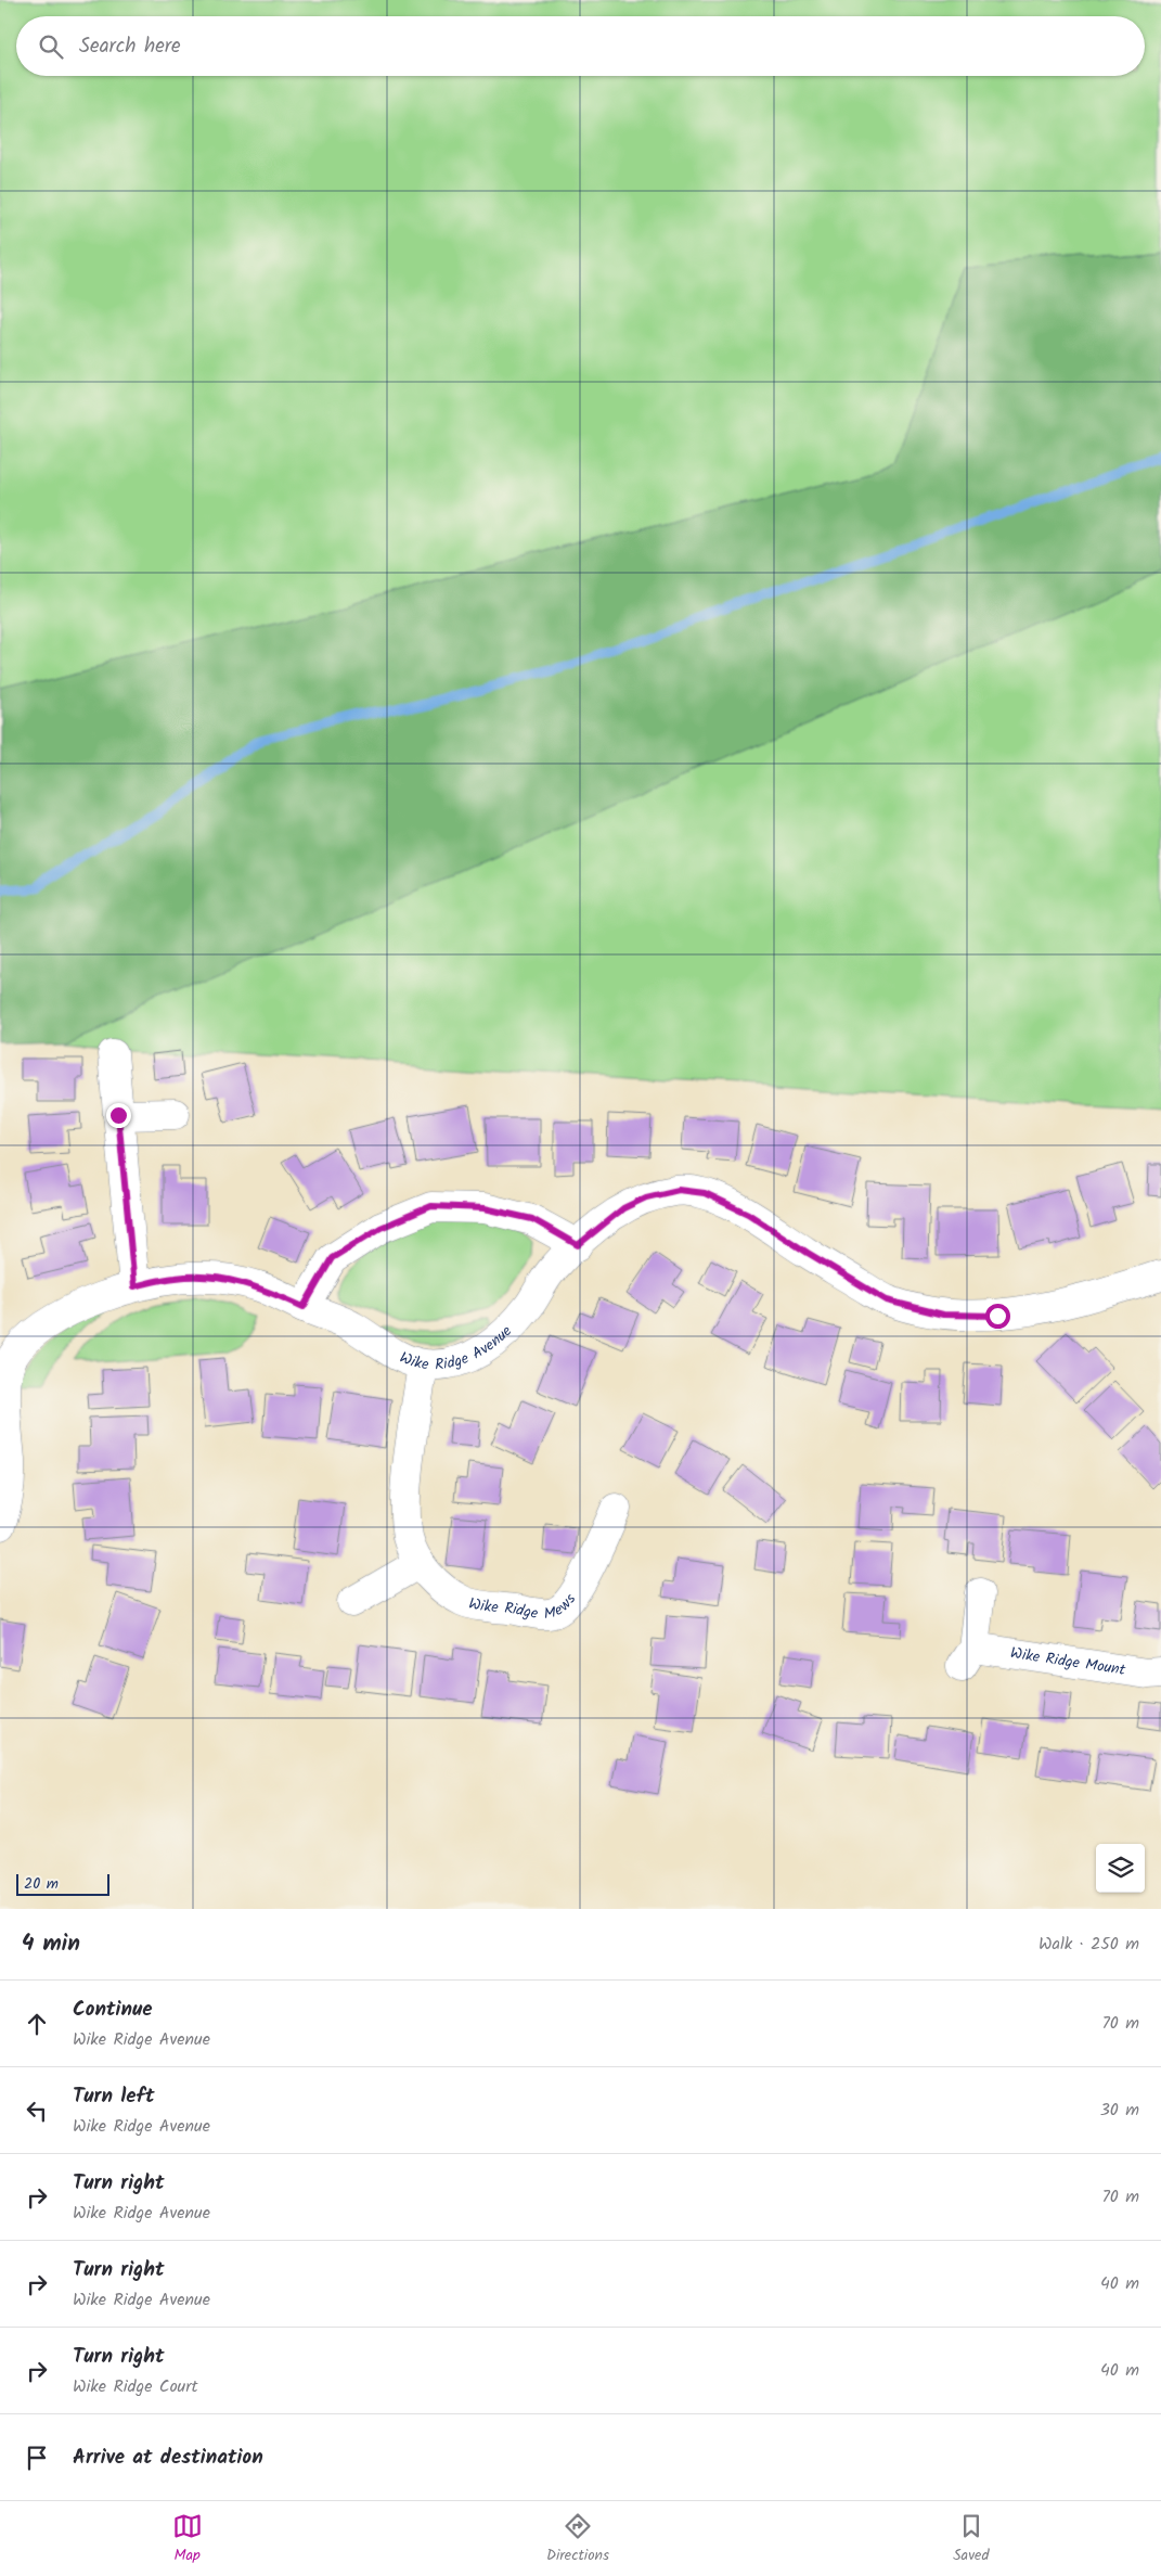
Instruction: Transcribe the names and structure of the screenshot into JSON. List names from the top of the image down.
{
  "streets": {
    "street": ["Wike Ridge Avenue", "Wike Ridge Mews", "Wike Ridge Mount"]
  },
  "crossings": [
    ["Wike Ridge Avenue", "Wike Ridge Mews"]
  ],
  "scale_bar": "20 m",
  "page": {
    "search": "Search here",
    "scale": "20 m",
    "heading": ["4 min", "Walk · 250 m"],
    "list": [
      ["Continue", "Wike Ridge Avenue", "70 m"],
      ["Turn left", "Wike Ridge Avenue", "30 m"],
      ["Turn right", "Wike Ridge Avenue", "70 m"],
      ["Turn right", "Wike Ridge Avenue", "40 m"],
      ["Turn right", "Wike Ridge Court", "40 m"],
      "Arrive at destination"
    ],
    "nav": ["Map", "Directions", "Saved"]
  }
}
